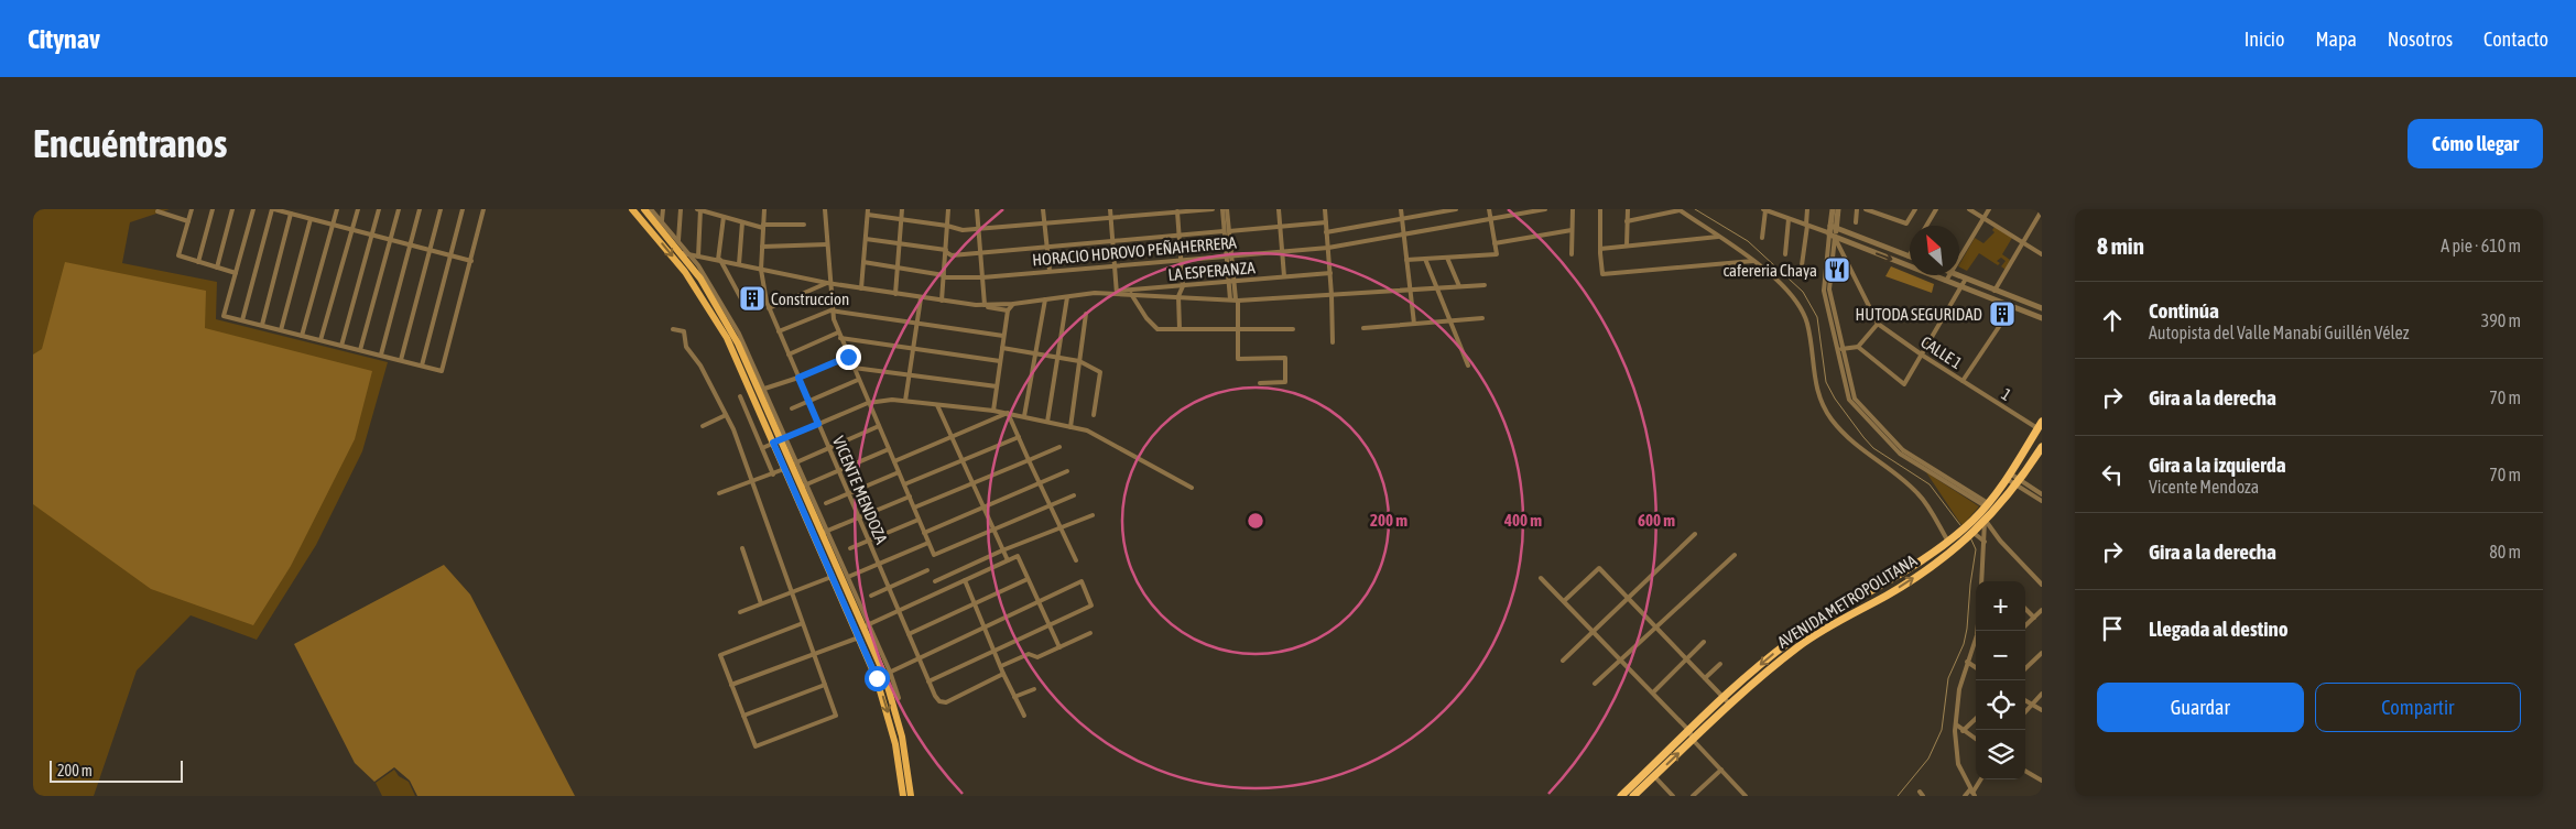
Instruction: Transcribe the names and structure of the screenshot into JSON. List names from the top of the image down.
{
  "streets": {
    "highway": ["AVENIDA METROPOLITANA"],
    "street": [
      "HORACIO HDROVO PEÑAHERRERA",
      "LA ESPERANZA",
      "CALLE 1",
      "1",
      "VICENTE MENDOZA"
    ]
  },
  "crossings": [
    ["CALLE 1", "1"]
  ],
  "places": {
    "restaurant": ["cafereria Chaya"],
    "building": ["Construccion", "HUTODA SEGURIDAD"]
  },
  "scale_bar": "200 m",
  "north": "top left",
  "page": {
    "header": "Citynav",
    "nav": [
      "Inicio",
      "Mapa",
      "Nosotros",
      "Contacto"
    ],
    "buttons": [
      "Cómo llegar",
      ["Guardar", "Compartir"]
    ],
    "title": "Encuéntranos",
    "heading": ["8 min", "A pie · 610 m"],
    "list": [
      ["Continúa", "Autopista del Valle Manabí Guillén Vélez", "390 m"],
      ["Gira a la derecha", "70 m"],
      ["Gira a la izquierda", "Vicente Mendoza", "70 m"],
      ["Gira a la derecha", "80 m"],
      "Llegada al destino"
    ],
    "map_buttons": ["+", "−"],
    "scale": "200 m"
  },
  "rings": ["200 m", "400 m", "600 m"]
}
